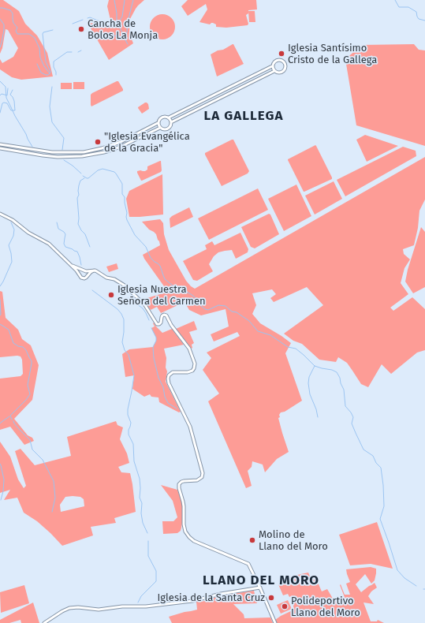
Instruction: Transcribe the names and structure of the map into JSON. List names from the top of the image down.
{
  "districts": ["LA GALLEGA", "LLANO DEL MORO"],
  "places": [
    "Cancha de Bolos La Monja",
    "Iglesia Santísimo Cristo de la Gallega",
    "\"Iglesia Evangélica de la Gracia\"",
    "Iglesia Nuestra Señora del Carmen",
    "Molino de Llano del Moro",
    "Iglesia de la Santa Cruz",
    "Polideportivo Llano del Moro"
  ]
}
